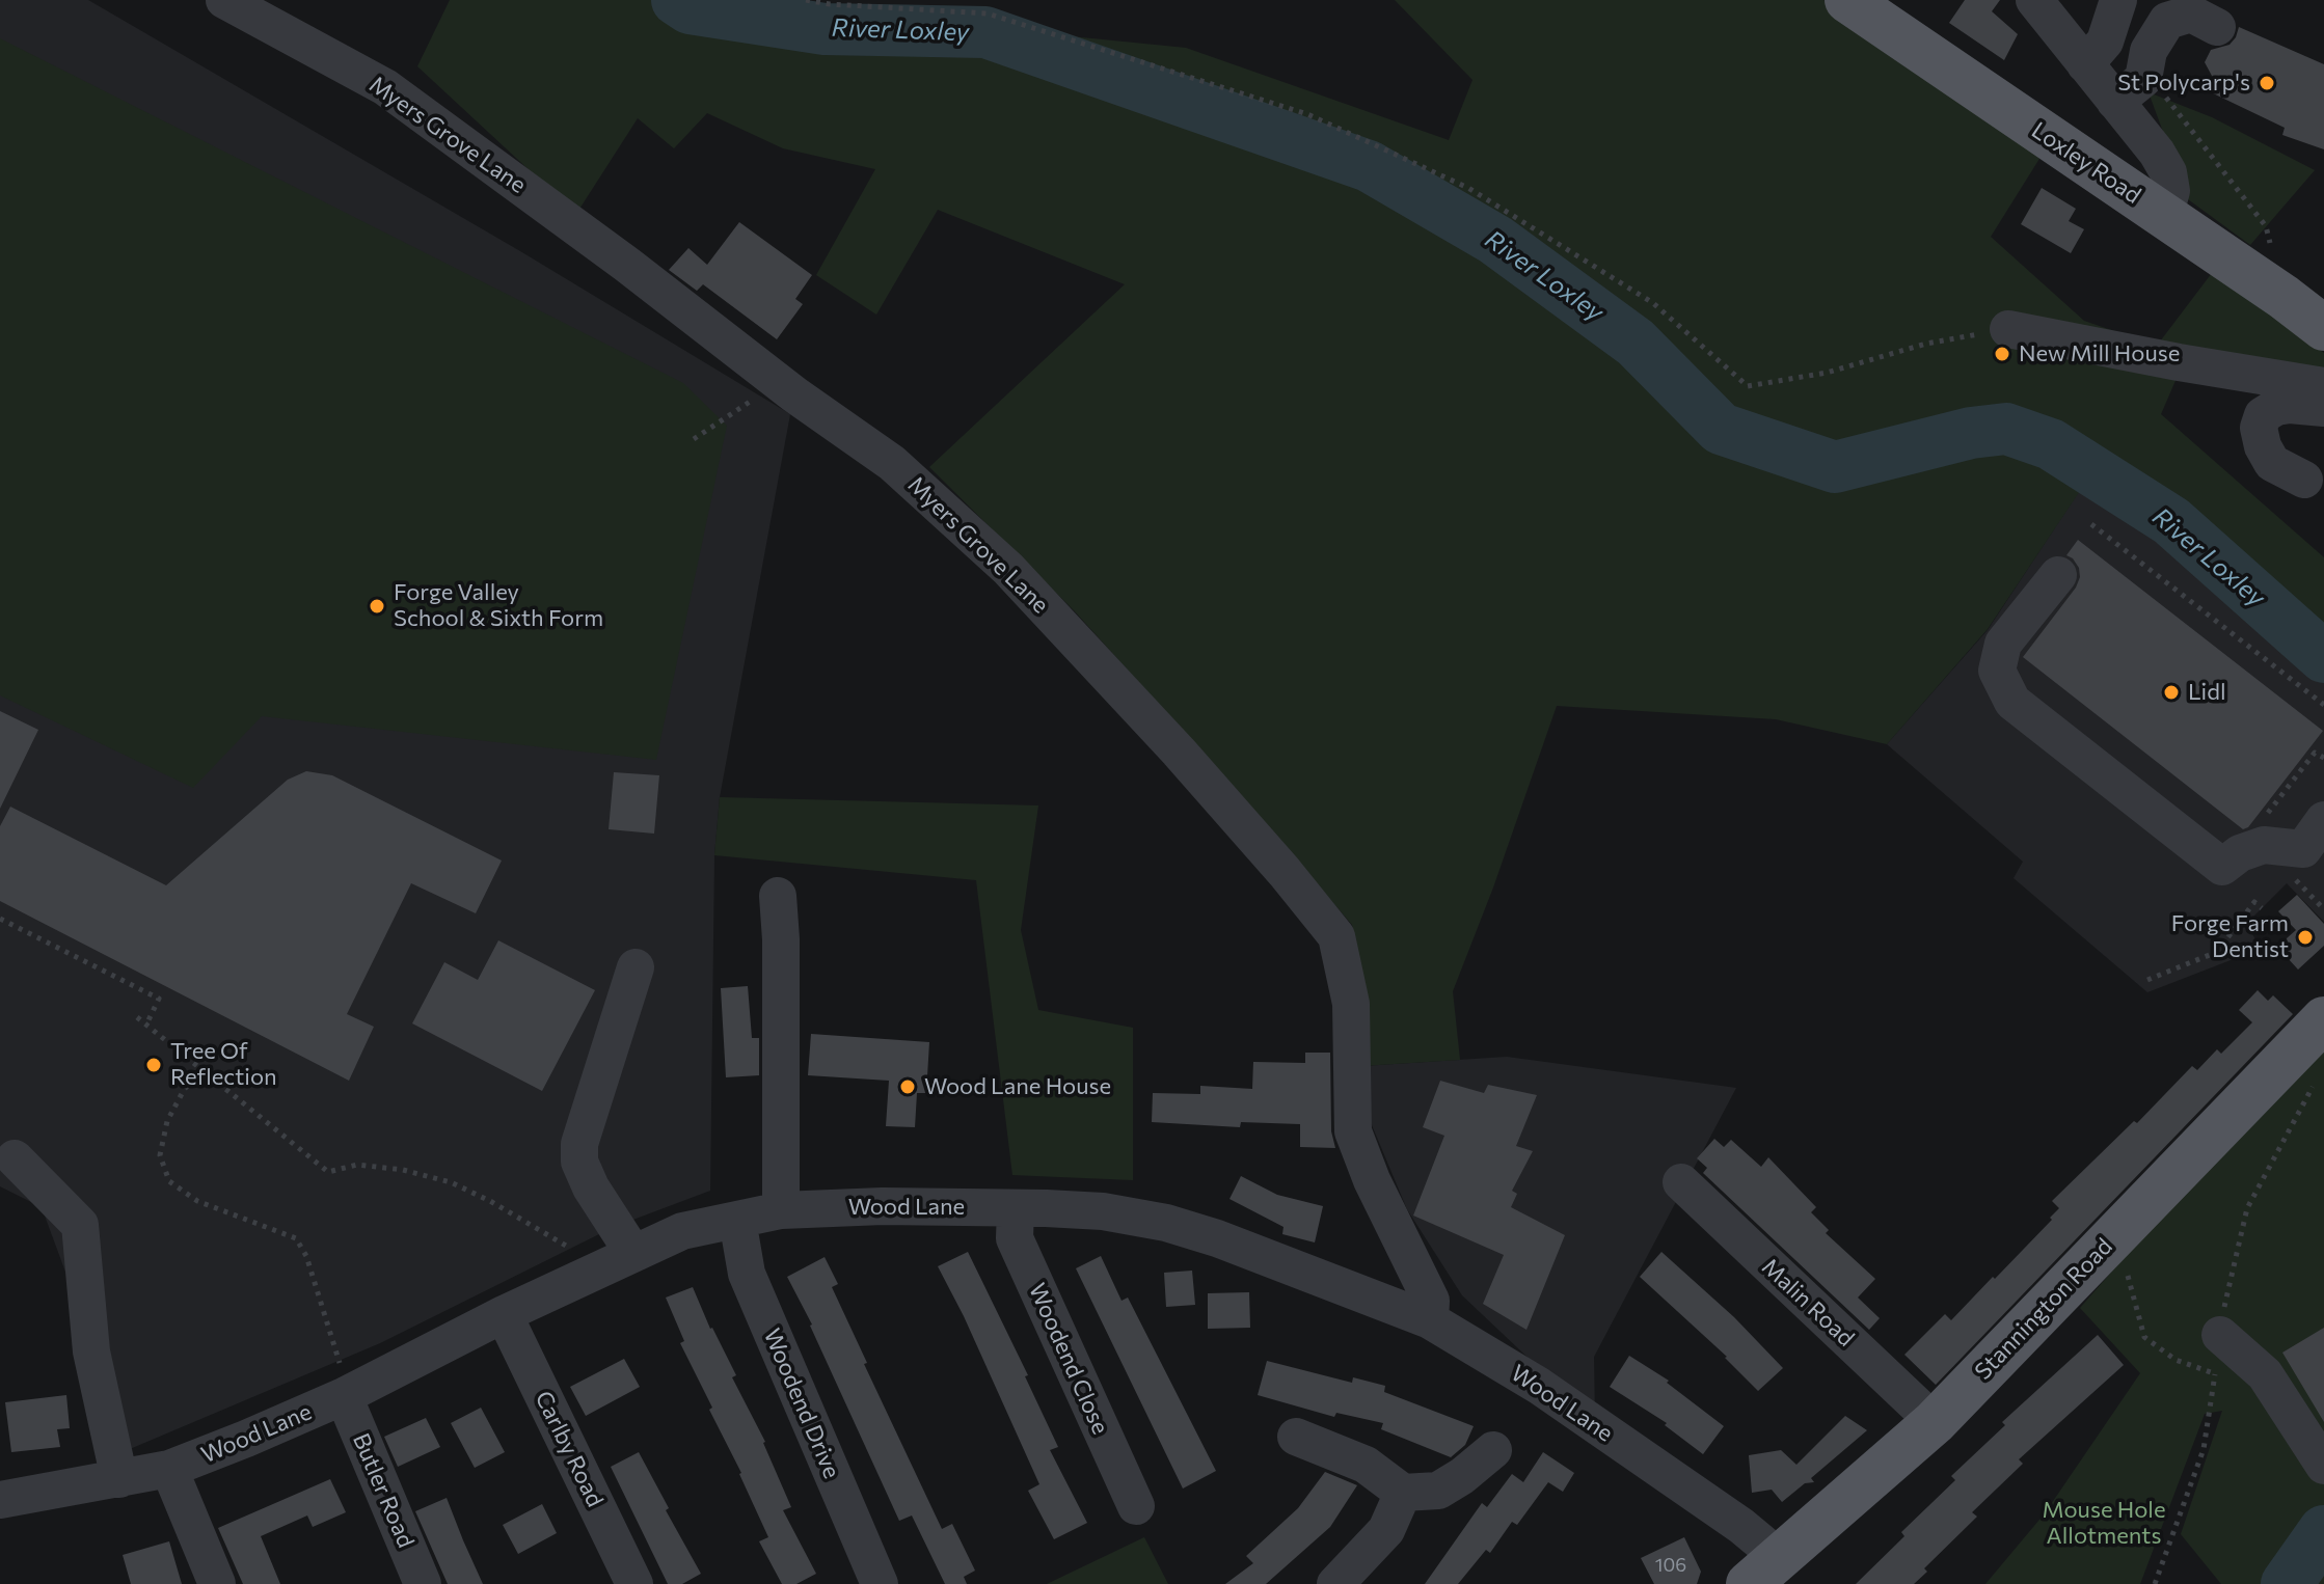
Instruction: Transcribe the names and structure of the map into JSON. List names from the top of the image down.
{
  "streets": {
    "main road": ["Loxley Road", "Stannington Road"],
    "street": [
      "Myers Grove Lane",
      "Wood Lane",
      "Malin Road",
      "Woodend Close",
      "Woodend Drive",
      "Carlby Road",
      "Butler Road"
    ]
  },
  "crossings": [
    ["Myers Grove Lane", "Wood Lane"],
    ["Wood Lane", "Stannington Road"],
    ["Wood Lane", "Woodend Close"],
    ["Wood Lane", "Woodend Drive"],
    ["Wood Lane", "Carlby Road"],
    ["Wood Lane", "Butler Road"],
    ["Malin Road", "Stannington Road"]
  ],
  "water": ["River Loxley"],
  "parks": ["Mouse Hole Allotments"],
  "places": [
    "St Polycarp's",
    "New Mill House",
    "Forge Valley School & Sixth Form",
    "Lidl",
    "Forge Farm Dentist",
    "Tree Of Reflection",
    "Wood Lane House"
  ],
  "house_numbers": ["106"]
}
